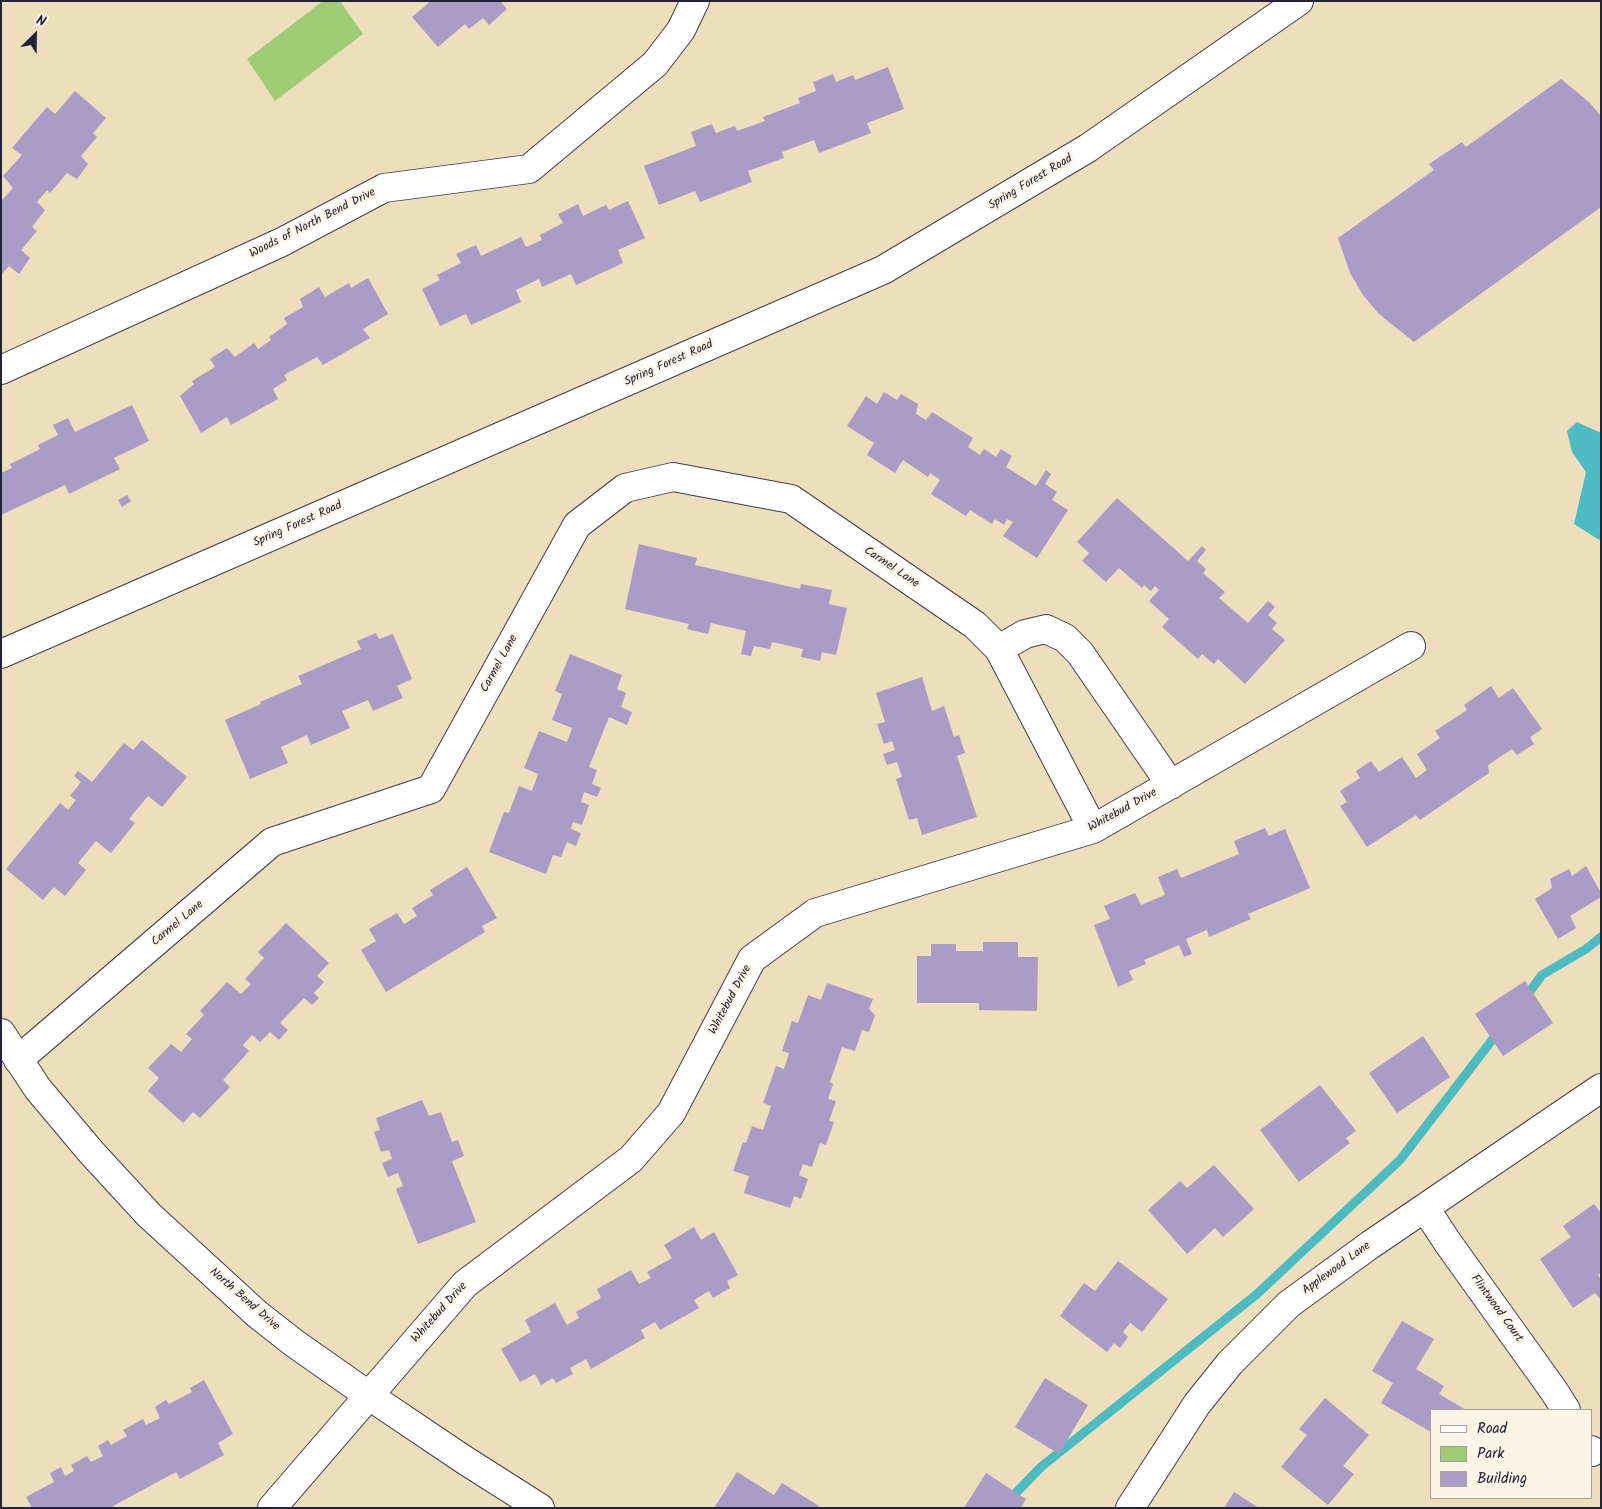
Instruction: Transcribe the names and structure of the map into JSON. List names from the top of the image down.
{
  "streets": {
    "street": [
      "Spring Forest Road",
      "Woods of North Bend Drive",
      "Carmel Lane",
      "Whitebud Drive",
      "Applewood Lane",
      "North Bend Drive",
      "Flintwood Court"
    ]
  },
  "crossings": [
    ["Carmel Lane", "Whitebud Drive"],
    ["Carmel Lane", "North Bend Drive"],
    ["Whitebud Drive", "North Bend Drive"],
    ["Applewood Lane", "Flintwood Court"]
  ],
  "legend": ["Road", "Park", "Building"],
  "north": "top right"
}
